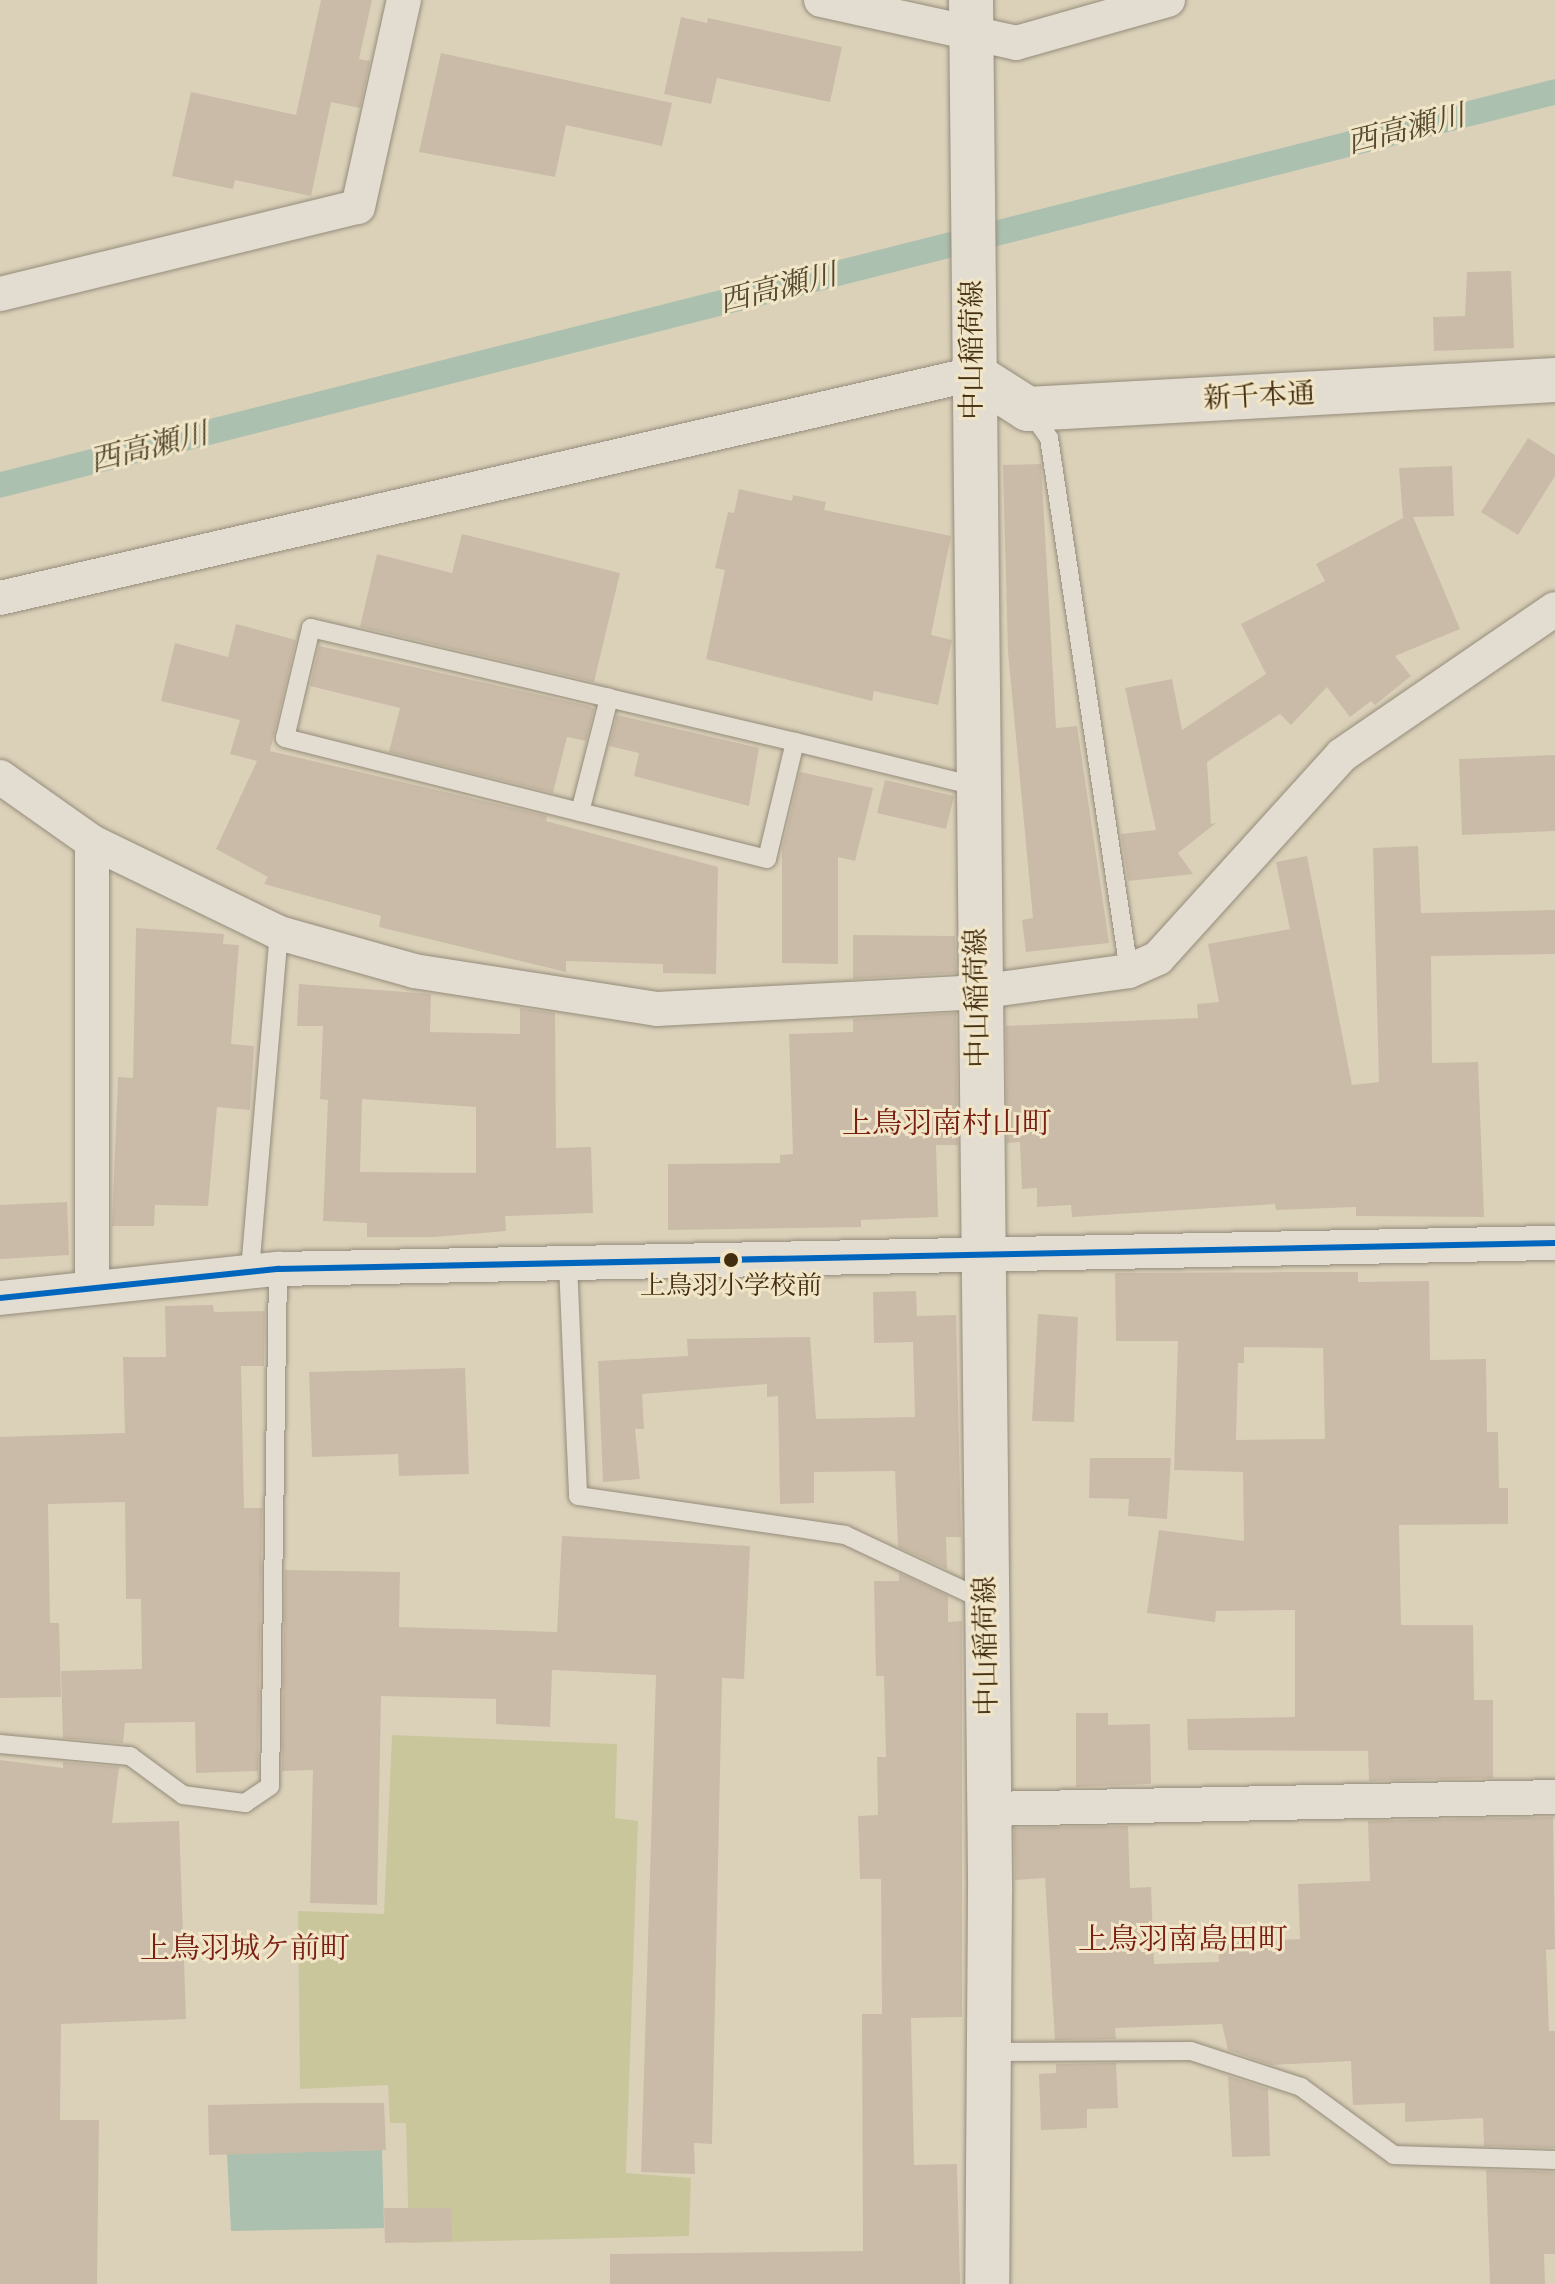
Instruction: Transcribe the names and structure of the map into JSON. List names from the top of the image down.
{
  "streets": {
    "main road": ["中山稲荷線", "新千本通"]
  },
  "districts": ["上鳥羽南村山町", "上鳥羽南島田町", "上鳥羽城ケ前町"],
  "water": ["西高瀬川"],
  "places": ["上鳥羽小学校前"]
}
